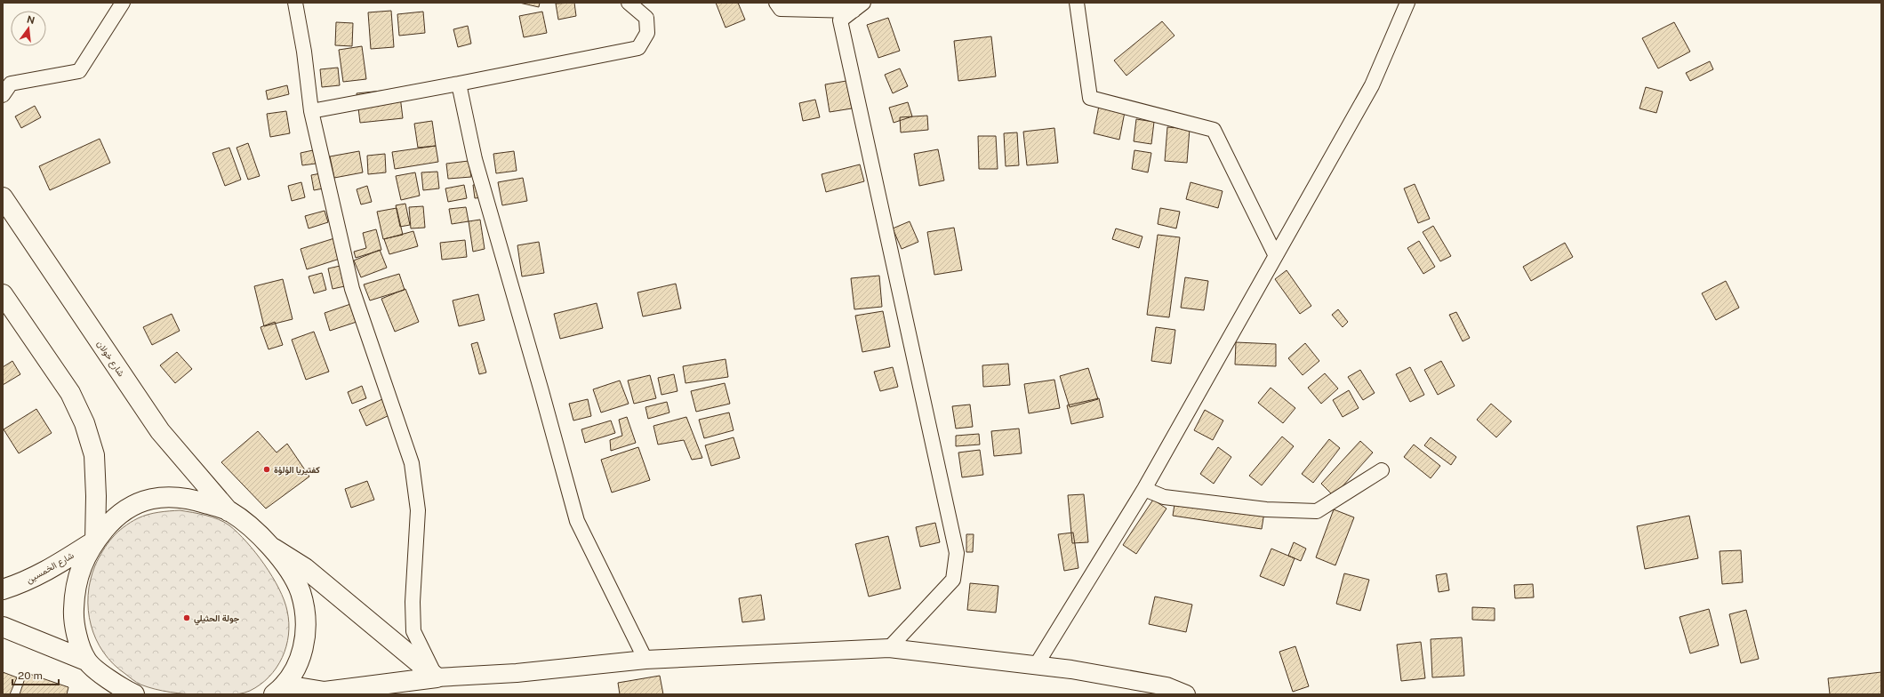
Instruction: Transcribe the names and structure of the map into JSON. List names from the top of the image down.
{
  "streets": {
    "main road": ["شارع خولان", "شارع الخمسين"]
  },
  "places": ["كفتيريا الؤلؤة", "جولة الحثيلي"],
  "scale_bar": "20 m",
  "north": "top"
}
